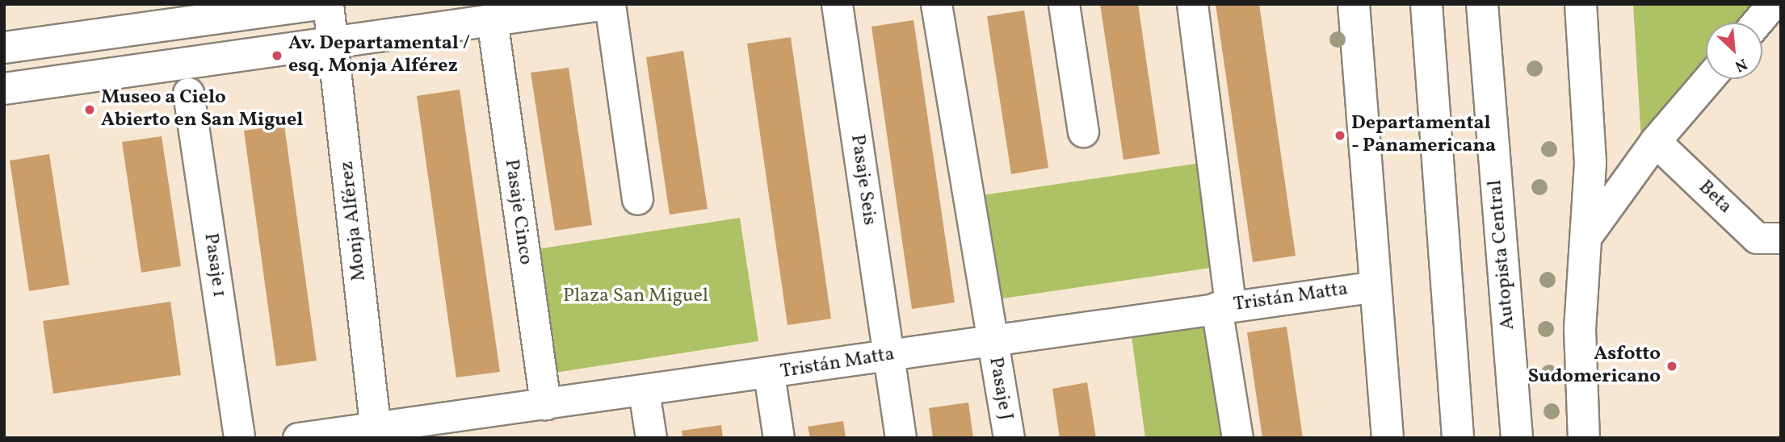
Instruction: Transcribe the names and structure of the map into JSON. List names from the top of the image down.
{
  "streets": {
    "main road": ["Autopista Central"],
    "street": [
      "Pasaje Seis",
      "Beta",
      "Pasaje Cinco",
      "Monja Alférez",
      "Pasaje 1",
      "Tristán Matta",
      "Pasaje J"
    ]
  },
  "crossings": [
    ["Pasaje Seis", "Tristán Matta"],
    ["Pasaje Cinco", "Tristán Matta"],
    ["Monja Alférez", "Tristán Matta"],
    ["Tristán Matta", "Pasaje J"]
  ],
  "parks": ["Plaza San Miguel"],
  "places": [
    "Av. Departamental / esq. Monja Alférez",
    "Museo a Cielo Abierto en San Miguel",
    "Departamental - Panamericana",
    "Asfotto Sudomericano"
  ],
  "north": "bottom right"
}
